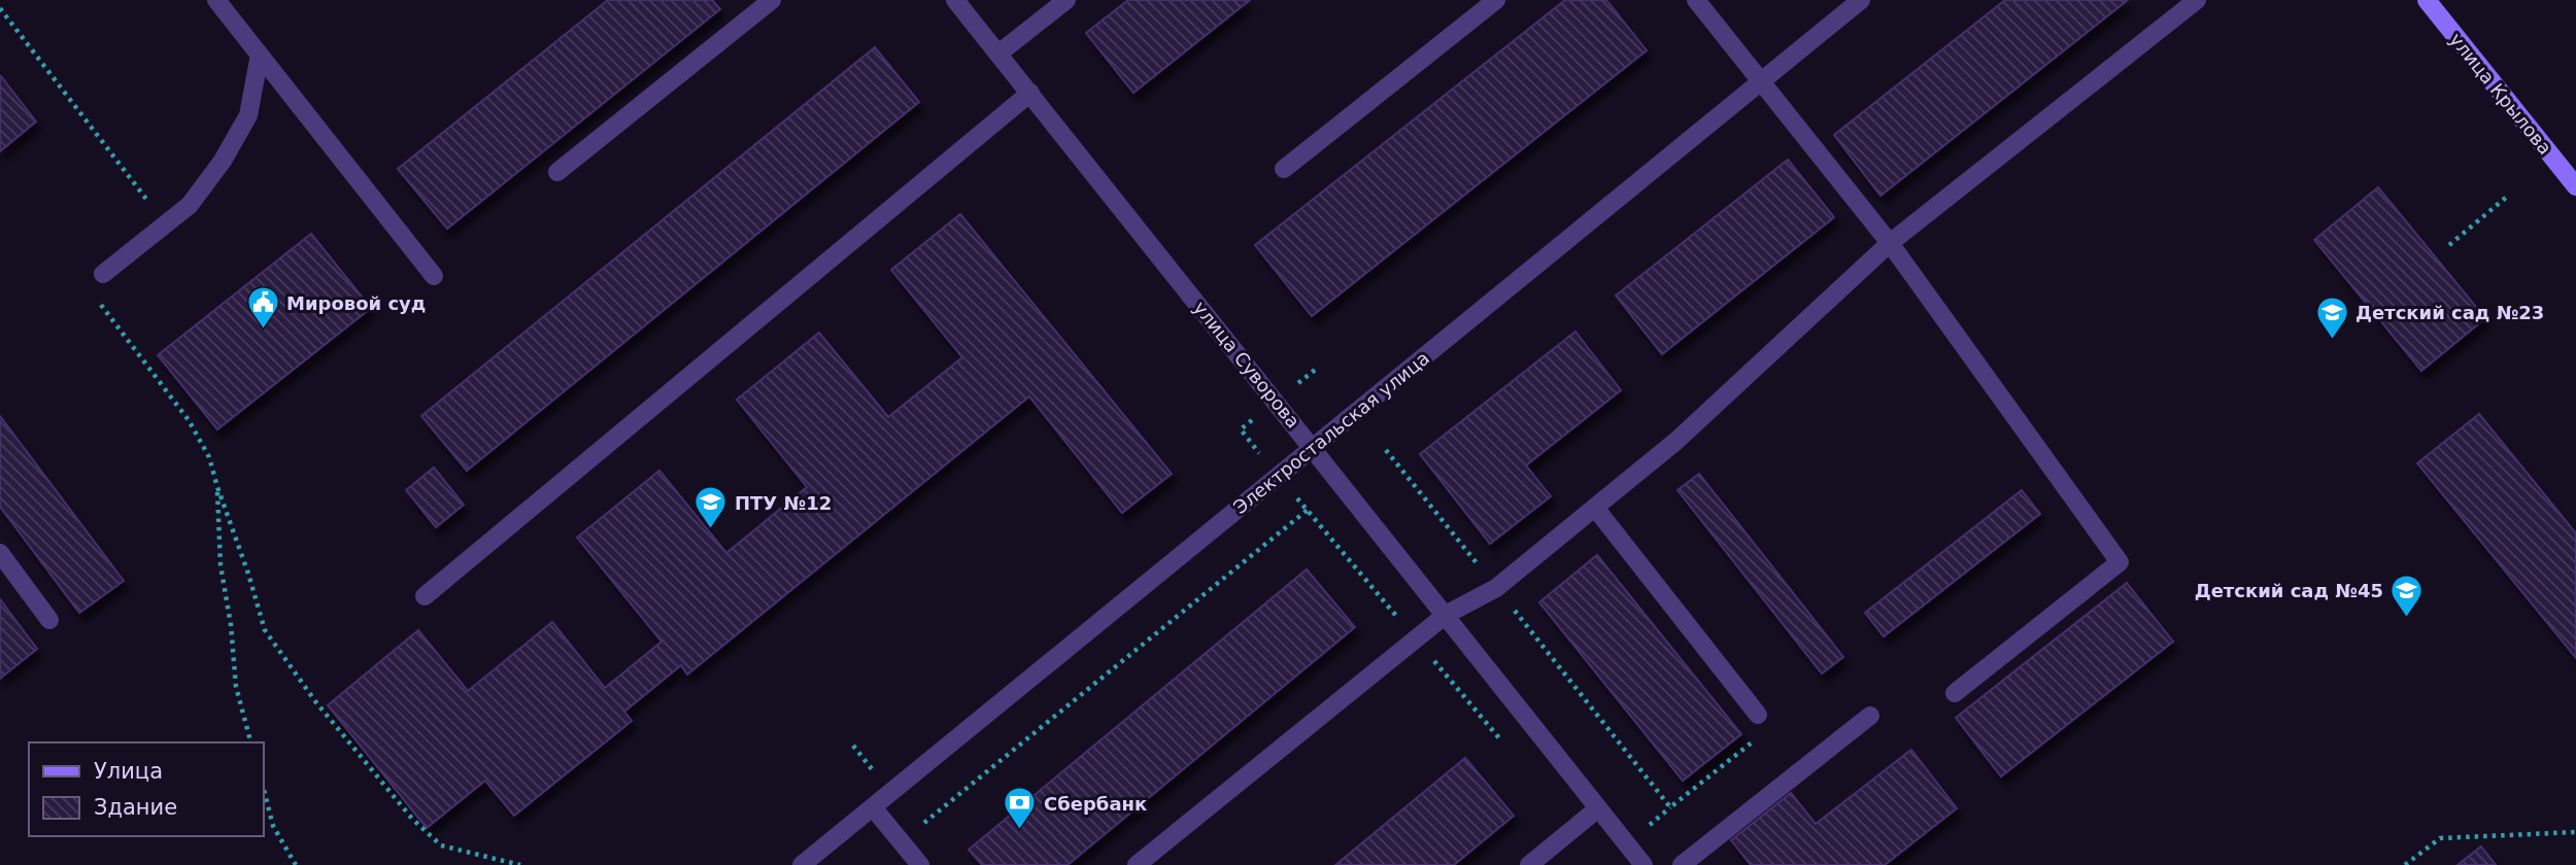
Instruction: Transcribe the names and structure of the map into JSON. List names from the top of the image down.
{
  "streets": {
    "main road": ["улица Крылова"],
    "street": ["улица Суворова", "Электростальская улица"]
  },
  "crossings": [
    ["улица Суворова", "Электростальская улица"]
  ],
  "places": {
    "public building": ["Мировой суд"],
    "school or university": ["Детский сад №23", "ПТУ №12", "Детский сад №45"],
    "bank": ["Сбербанк"]
  },
  "legend": ["Улица", "Здание"]
}
